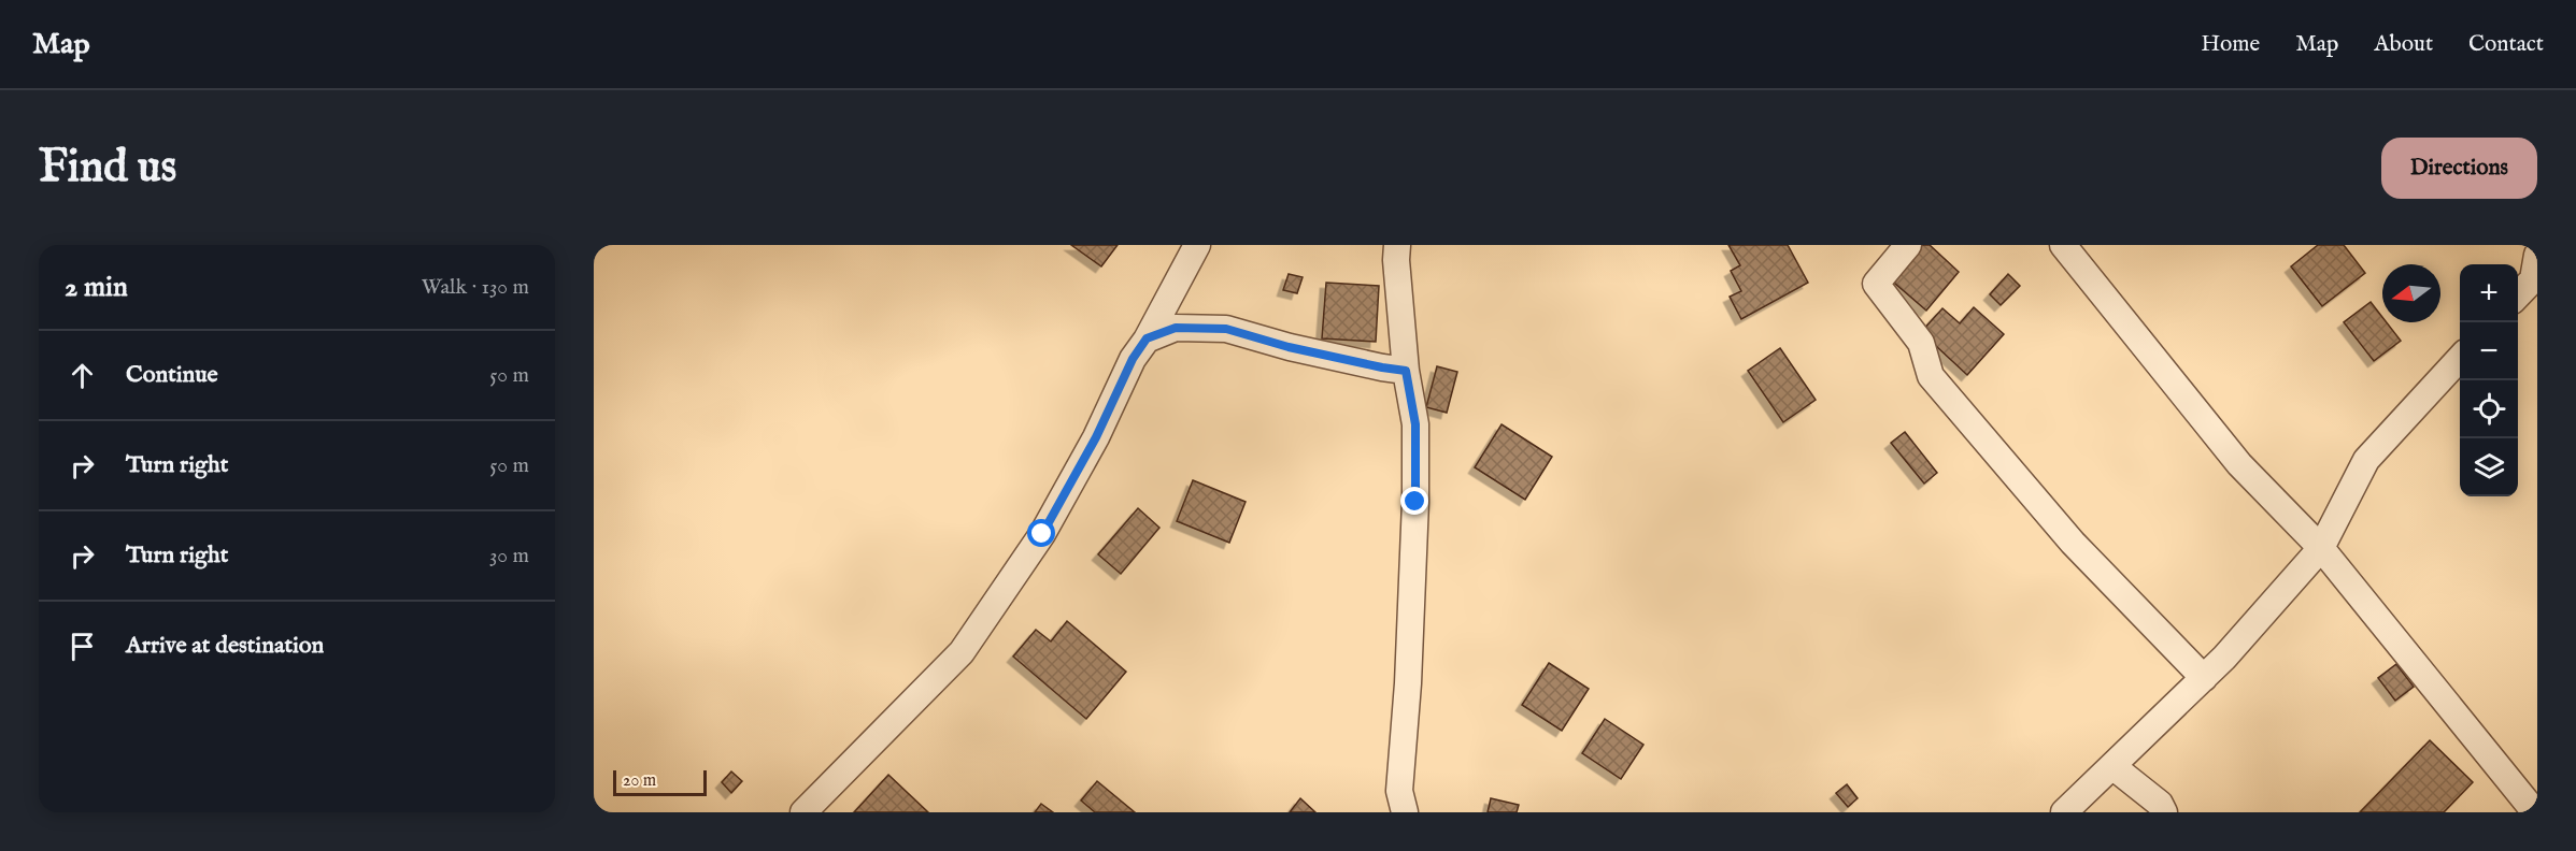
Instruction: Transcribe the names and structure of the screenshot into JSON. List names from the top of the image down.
{
  "scale_bar": "20 m",
  "north": "left",
  "page": {
    "header": "Map",
    "nav": [
      "Home",
      "Map",
      "About",
      "Contact"
    ],
    "buttons": "Directions",
    "title": "Find us",
    "heading": ["2 min", "Walk · 130 m"],
    "map_buttons": ["+", "−"],
    "list": [
      ["Continue", "50 m"],
      ["Turn right", "50 m"],
      ["Turn right", "30 m"],
      "Arrive at destination"
    ],
    "scale": "20 m"
  }
}
